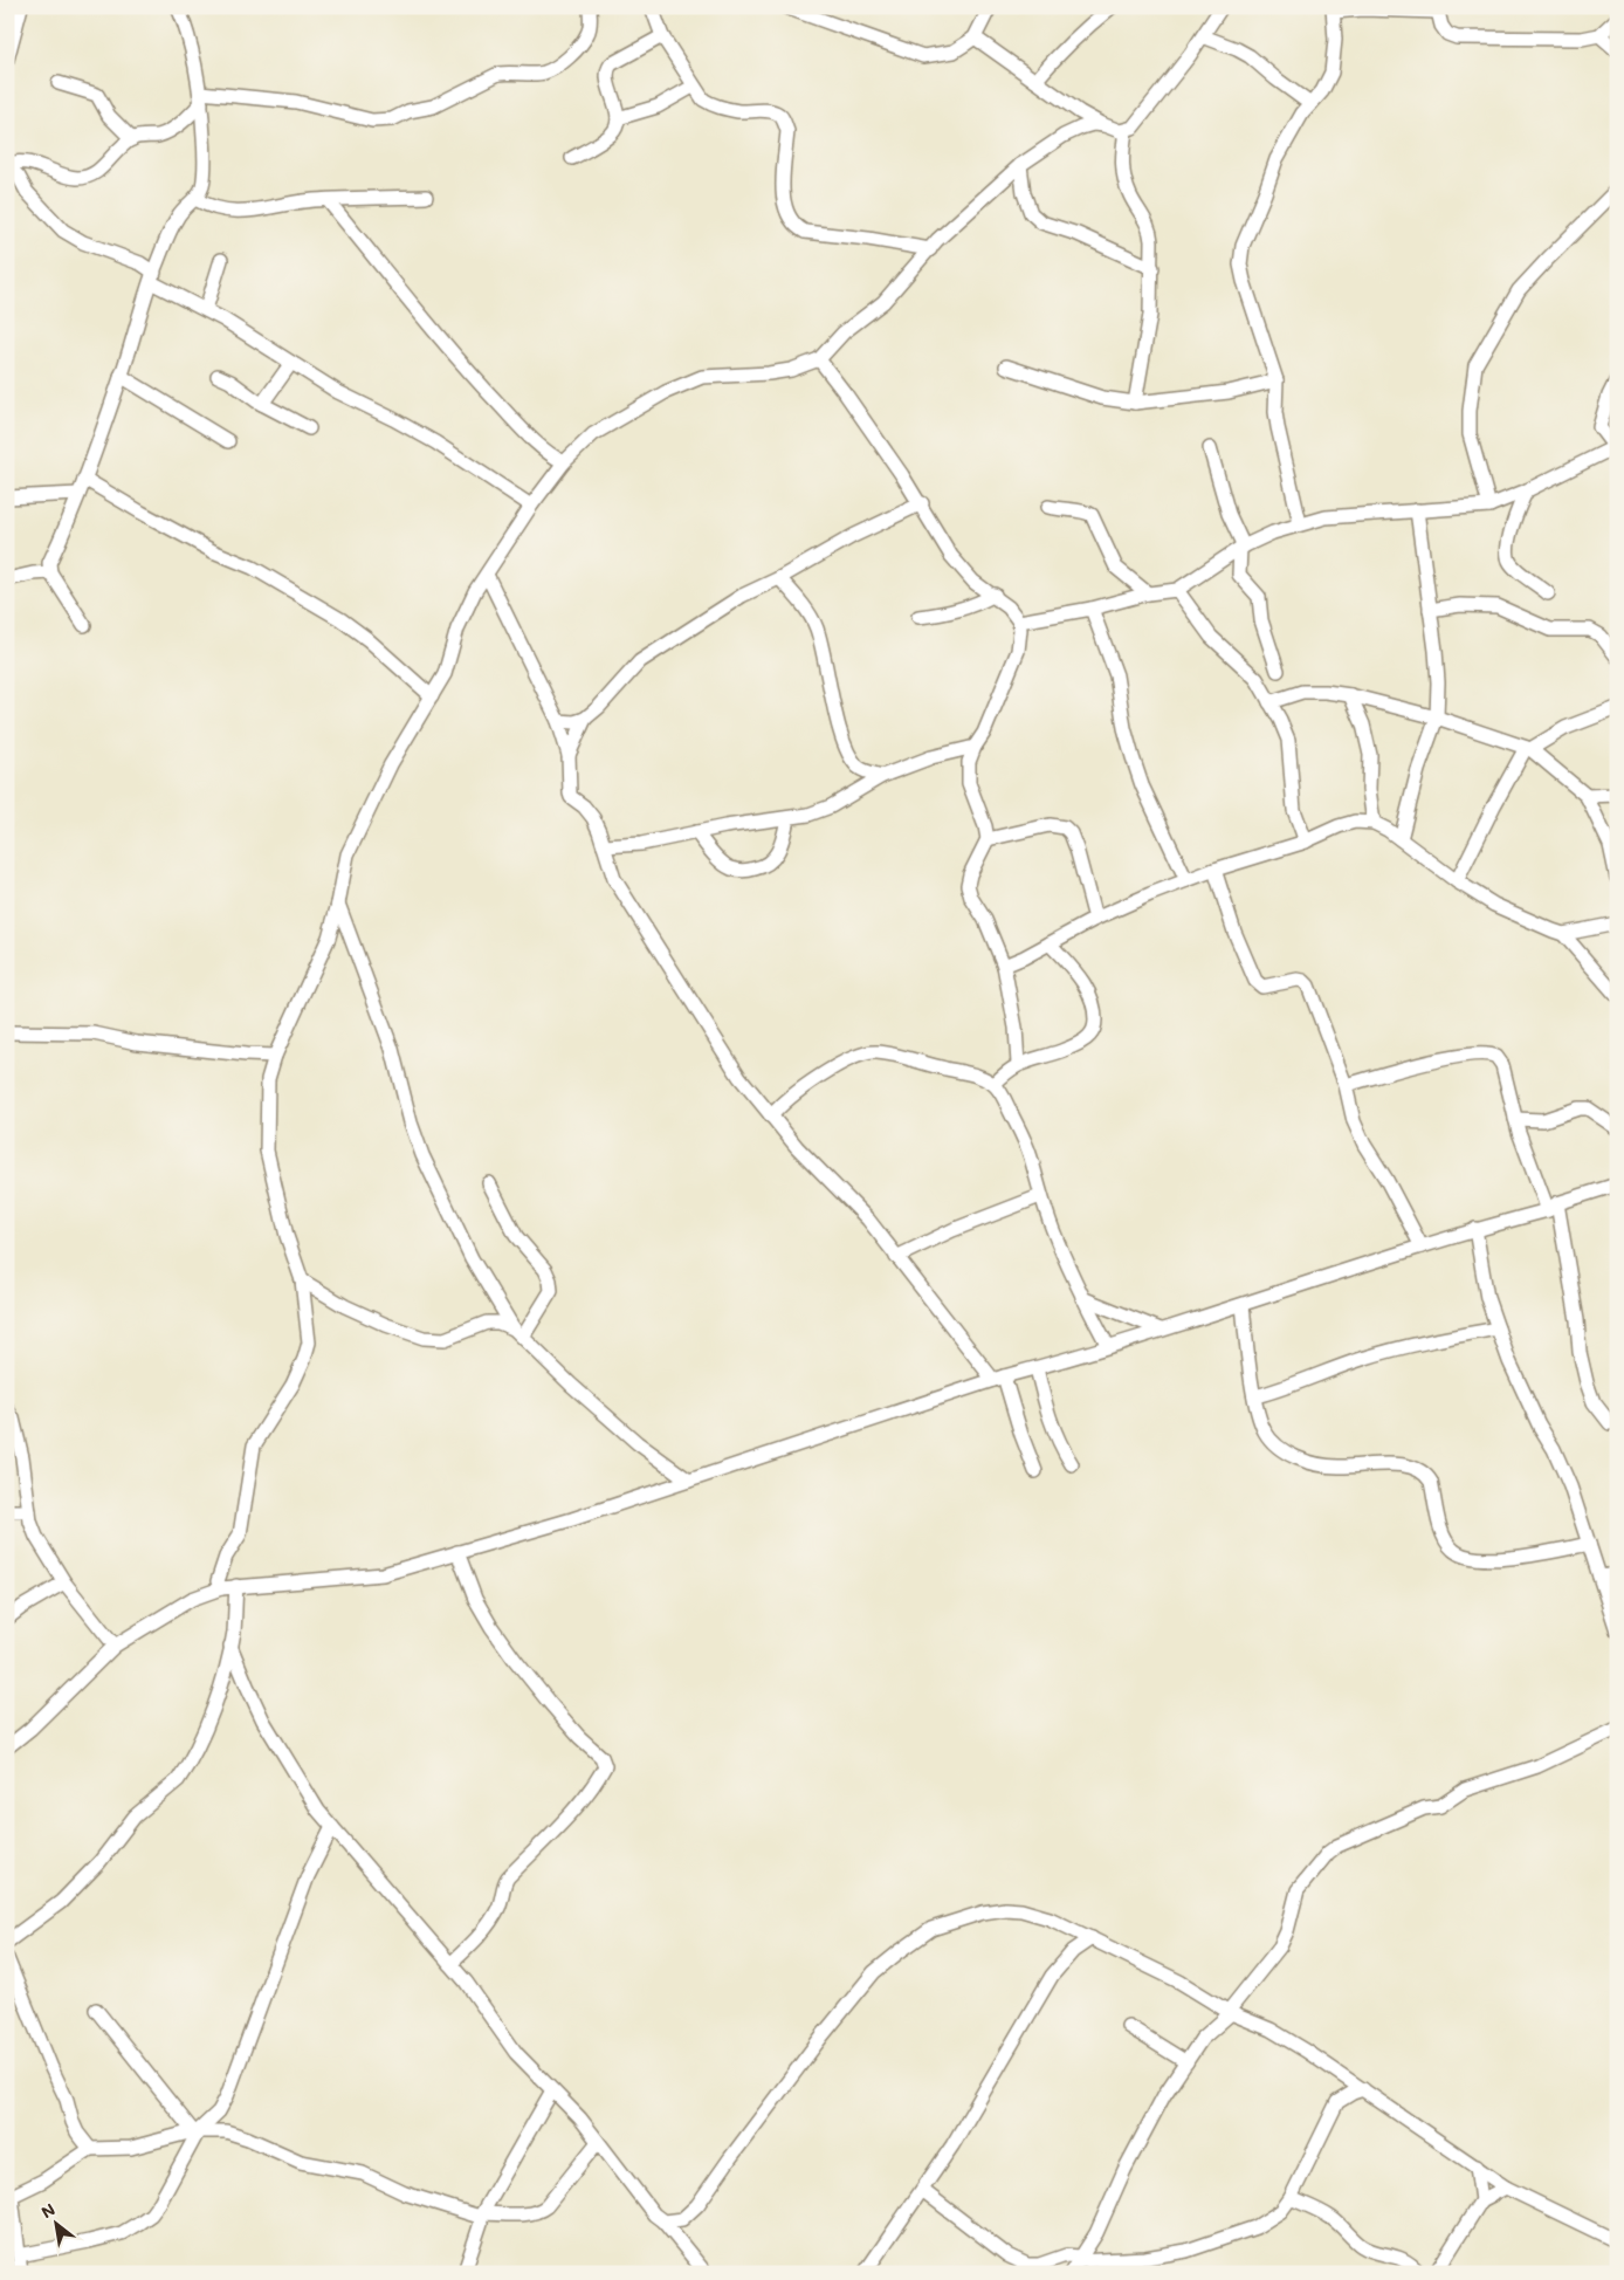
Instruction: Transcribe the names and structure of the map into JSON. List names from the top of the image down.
{
  "north": "top left"
}
